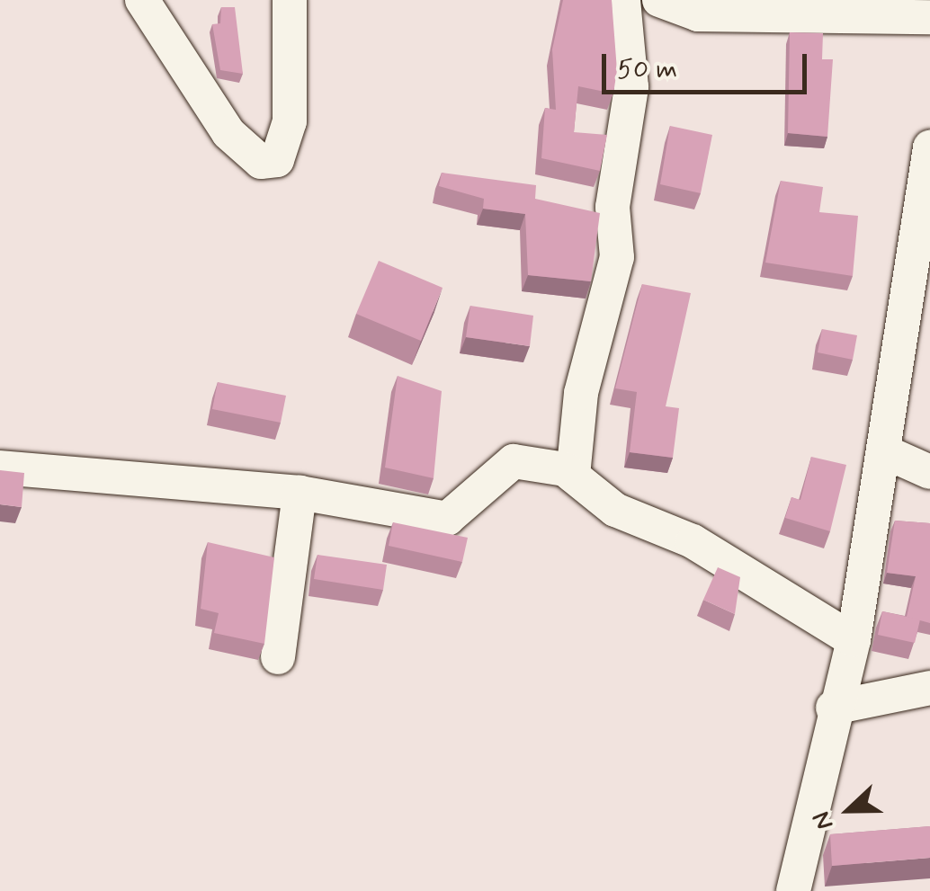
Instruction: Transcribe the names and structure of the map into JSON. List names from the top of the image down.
{
  "scale_bar": "50 m",
  "north": "left"
}
